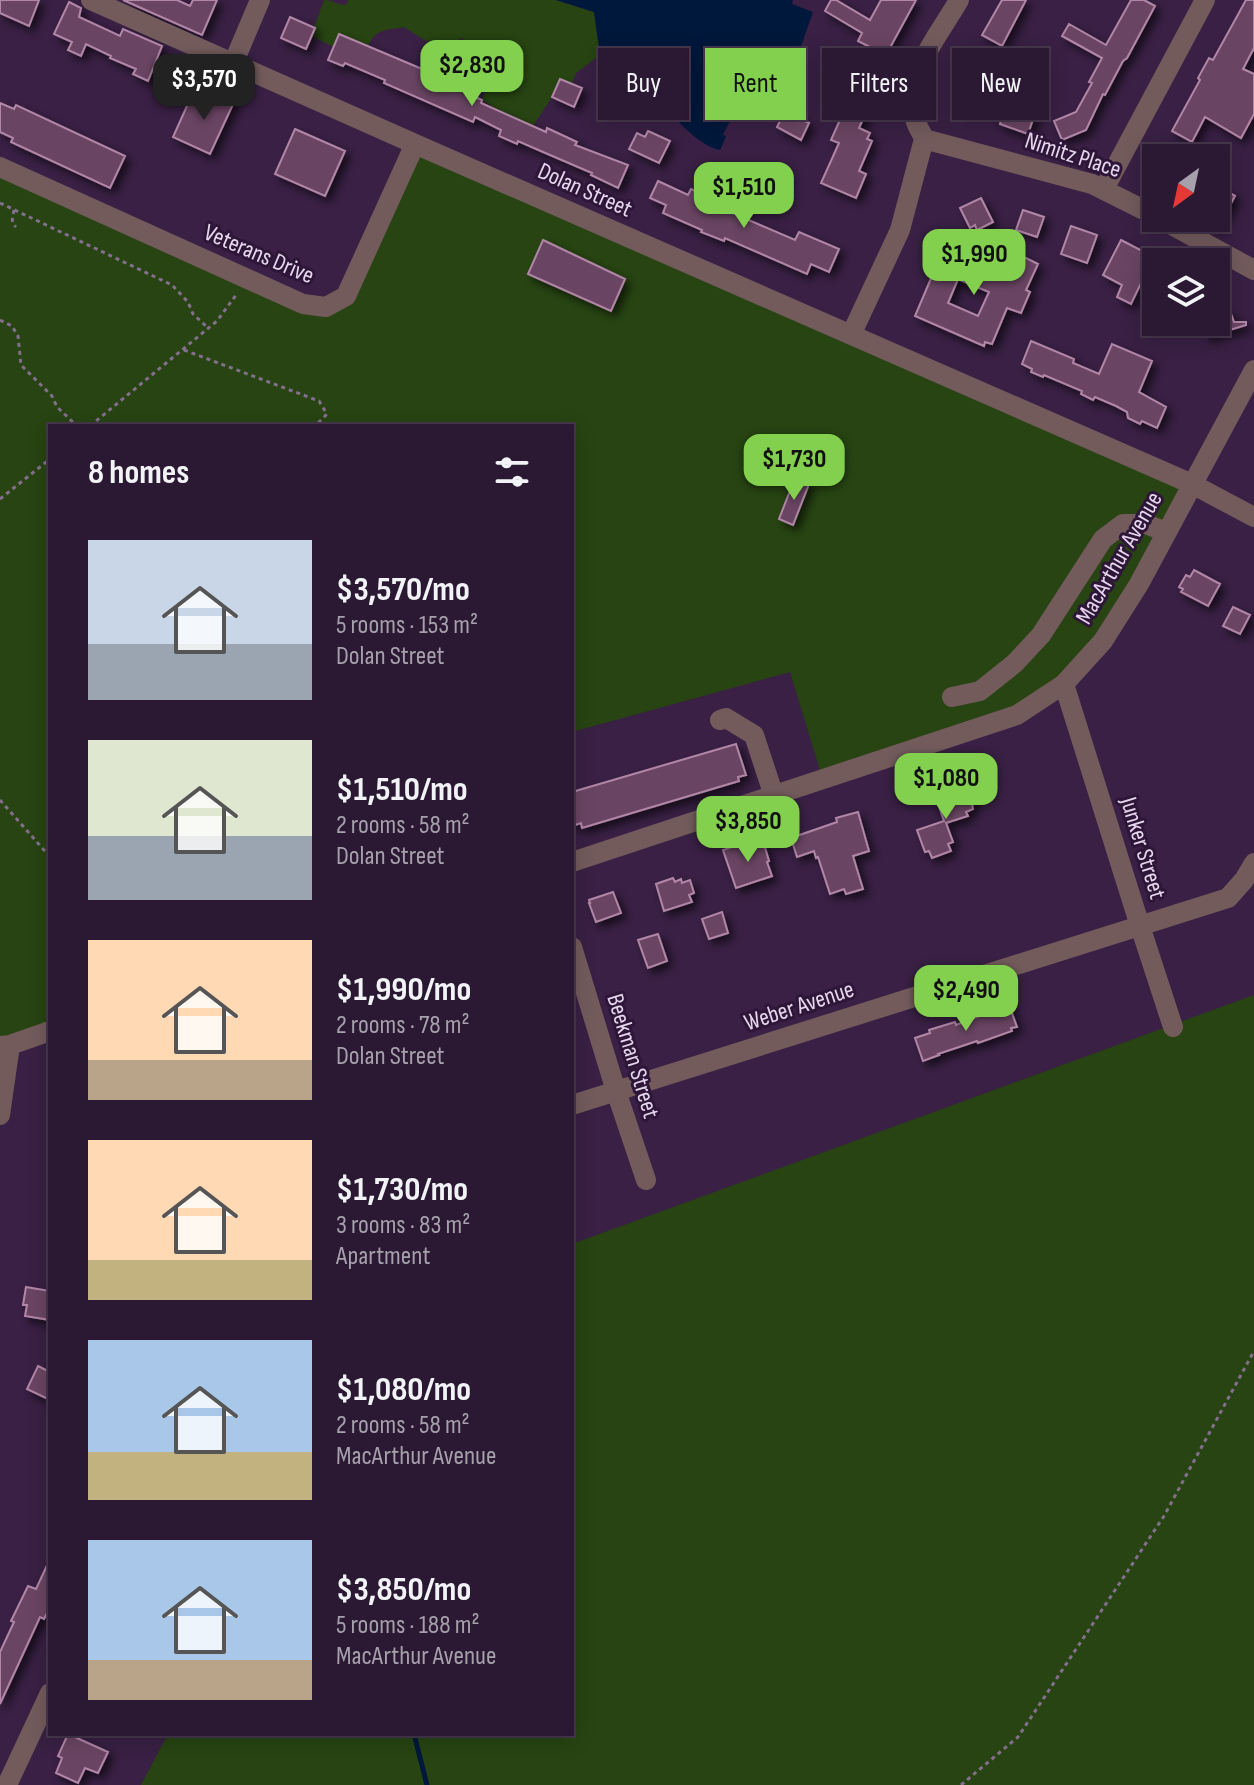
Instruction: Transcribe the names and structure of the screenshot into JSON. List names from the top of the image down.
{
  "streets": {
    "street": [
      "Nimitz Place",
      "Dolan Street",
      "Veterans Drive",
      "MacArthur Avenue",
      "Junker Street",
      "Weber Avenue",
      "Beekman Street"
    ]
  },
  "crossings": [
    ["Dolan Street", "Veterans Drive"],
    ["Dolan Street", "MacArthur Avenue"],
    ["MacArthur Avenue", "Junker Street"],
    ["Junker Street", "Weber Avenue"],
    ["Weber Avenue", "Beekman Street"]
  ],
  "north": "bottom left",
  "page": {
    "price": [
      "$2,830",
      "$3,570",
      "$1,510",
      "$1,990",
      "$1,730",
      "$1,080",
      "$3,850",
      "$2,490"
    ],
    "chip": [
      "Buy",
      "Rent",
      "Filters",
      "New"
    ],
    "heading": "8 homes",
    "list": [
      {
        "name": "$3,570/mo",
        "note": "5 rooms · 153 m² · Dolan Street"
      },
      {
        "name": "$1,510/mo",
        "note": "2 rooms · 58 m² · Dolan Street"
      },
      {
        "name": "$1,990/mo",
        "note": "2 rooms · 78 m² · Dolan Street"
      },
      {
        "name": "$1,730/mo",
        "note": "3 rooms · 83 m² · Apartment"
      },
      {
        "name": "$1,080/mo",
        "note": "2 rooms · 58 m² · MacArthur Avenue"
      },
      {
        "name": "$3,850/mo",
        "note": "5 rooms · 188 m² · MacArthur Avenue"
      }
    ]
  }
}
